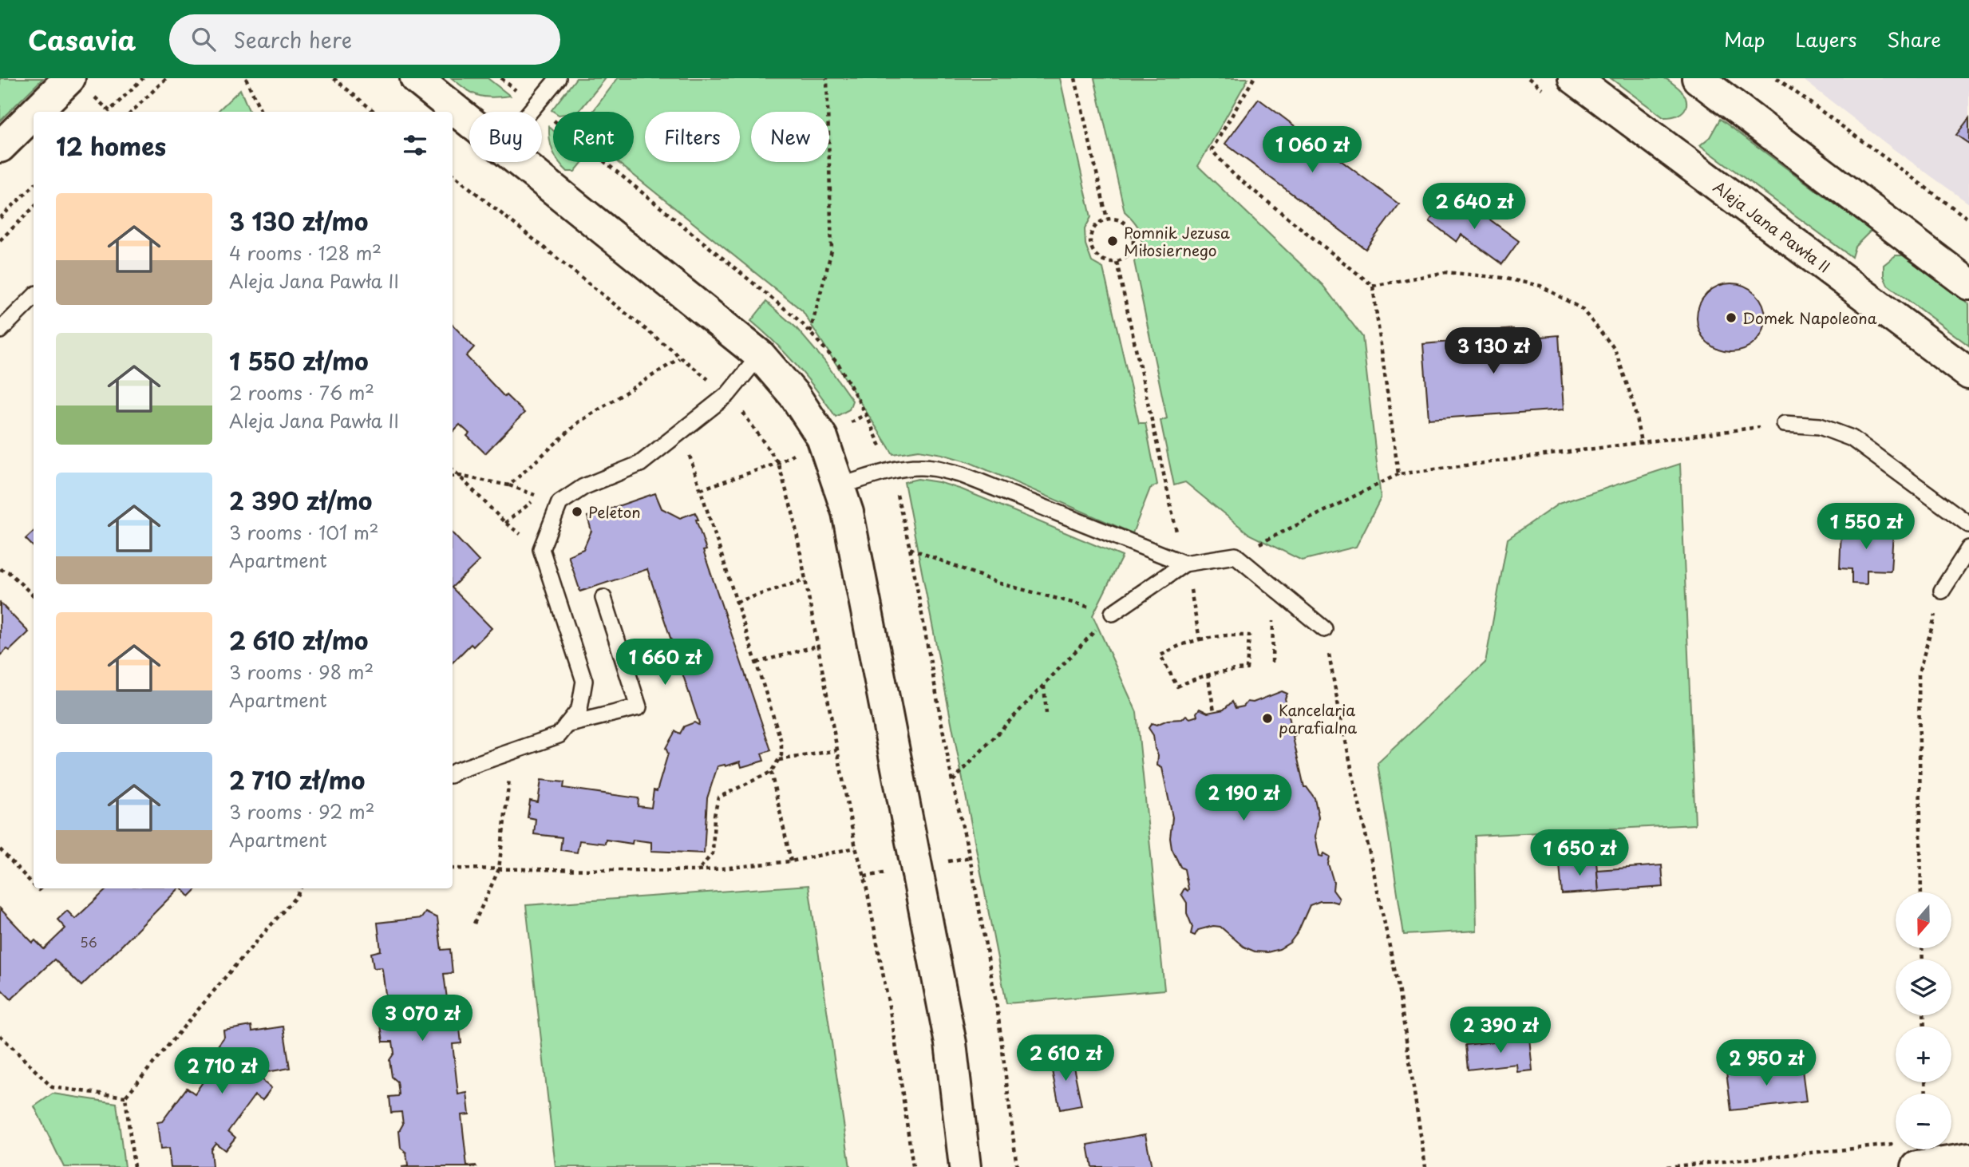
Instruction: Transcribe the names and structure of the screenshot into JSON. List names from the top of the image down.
{
  "streets": {
    "street": ["Aleja Jana Pawła II"]
  },
  "places": [
    "Pomnik Jezusa Miłosiernego",
    "Domek Napoleona",
    "Peleton",
    "Kancelaria parafialna"
  ],
  "house_numbers": ["56"],
  "north": "bottom",
  "page": {
    "header": "Casavia",
    "search": "Search here",
    "nav": ["Map", "Layers", "Share"],
    "chip": [
      "Buy",
      "Rent",
      "Filters",
      "New"
    ],
    "heading": "12 homes",
    "price": [
      "1 060 zł",
      "2 640 zł",
      "3 130 zł",
      "1 550 zł",
      "1 660 zł",
      "2 190 zł",
      "1 650 zł",
      "3 070 zł",
      "2 390 zł",
      "2 610 zł",
      "2 950 zł",
      "2 710 zł"
    ],
    "list": [
      {
        "name": "3 130 zł/mo",
        "note": "4 rooms · 128 m² · Aleja Jana Pawła II"
      },
      {
        "name": "1 550 zł/mo",
        "note": "2 rooms · 76 m² · Aleja Jana Pawła II"
      },
      {
        "name": "2 390 zł/mo",
        "note": "3 rooms · 101 m² · Apartment"
      },
      {
        "name": "2 610 zł/mo",
        "note": "3 rooms · 98 m² · Apartment"
      },
      {
        "name": "2 710 zł/mo",
        "note": "3 rooms · 92 m² · Apartment"
      }
    ],
    "map_buttons": ["+", "−"]
  }
}
